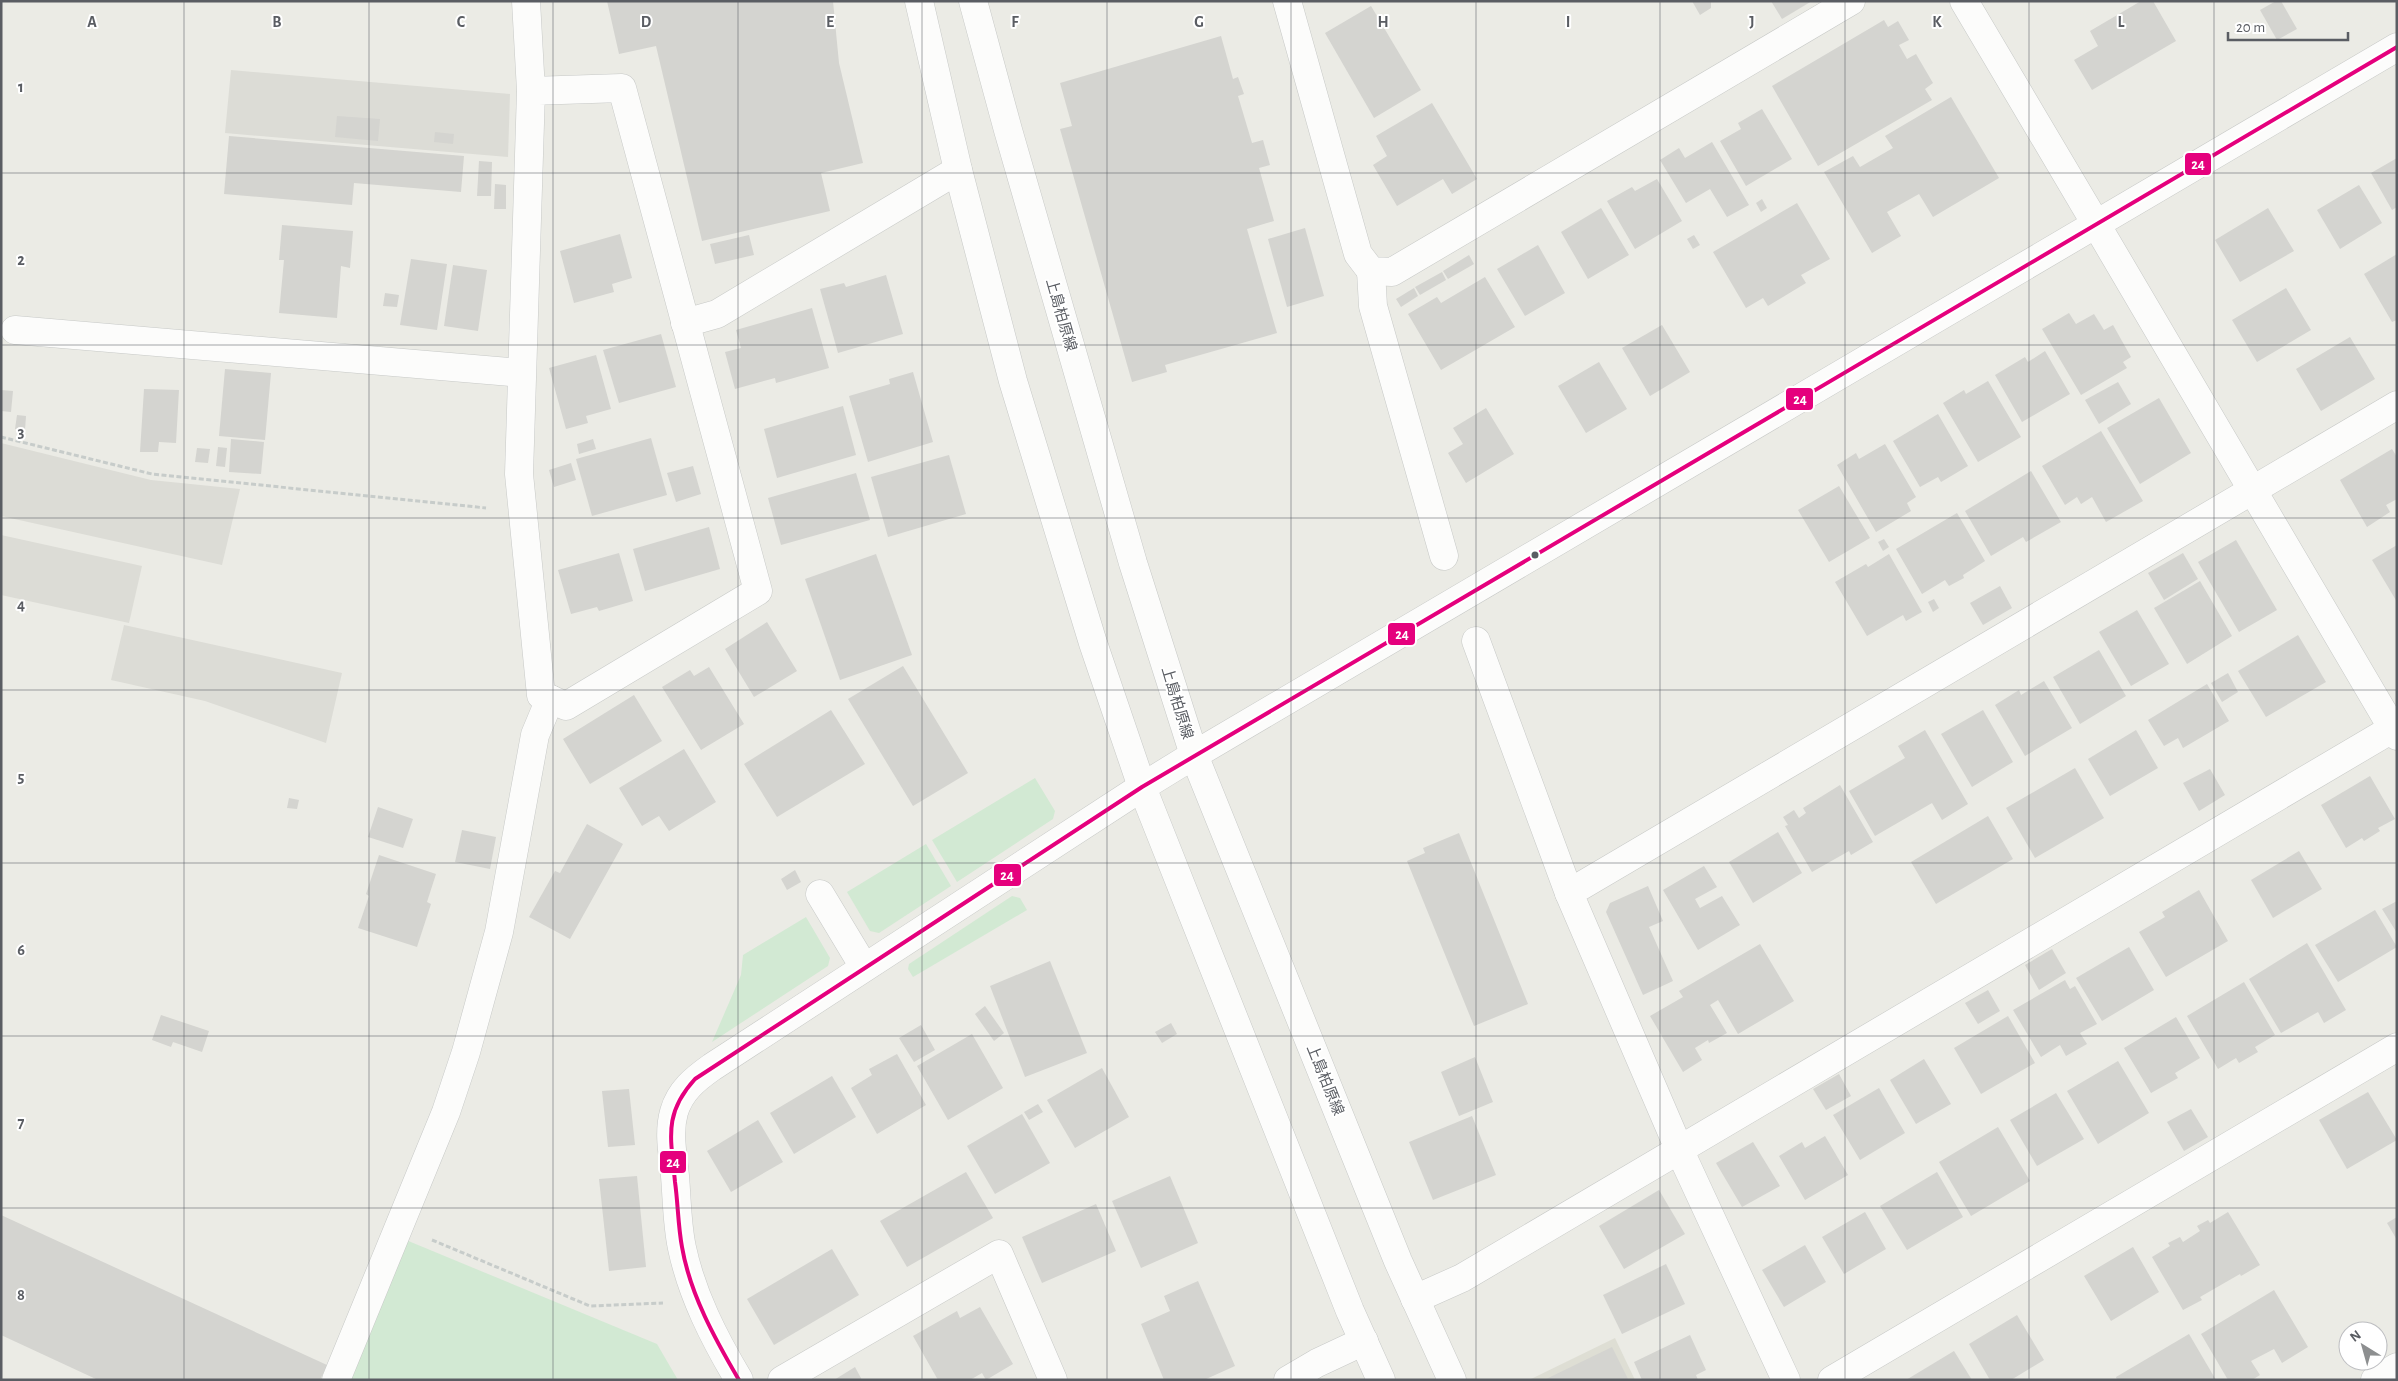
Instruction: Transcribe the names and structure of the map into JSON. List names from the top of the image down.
{
  "streets": {
    "street": ["上島柏原線"]
  },
  "lines": ["transit line 24"],
  "scale_bar": "20 m",
  "north": "top left",
  "grid": {
    "columns": [
      "A",
      "B",
      "C",
      "D",
      "E",
      "F",
      "G",
      "H",
      "I",
      "J",
      "K",
      "L"
    ],
    "rows": [
      "1",
      "2",
      "3",
      "4",
      "5",
      "6",
      "7",
      "8"
    ]
  }
}
